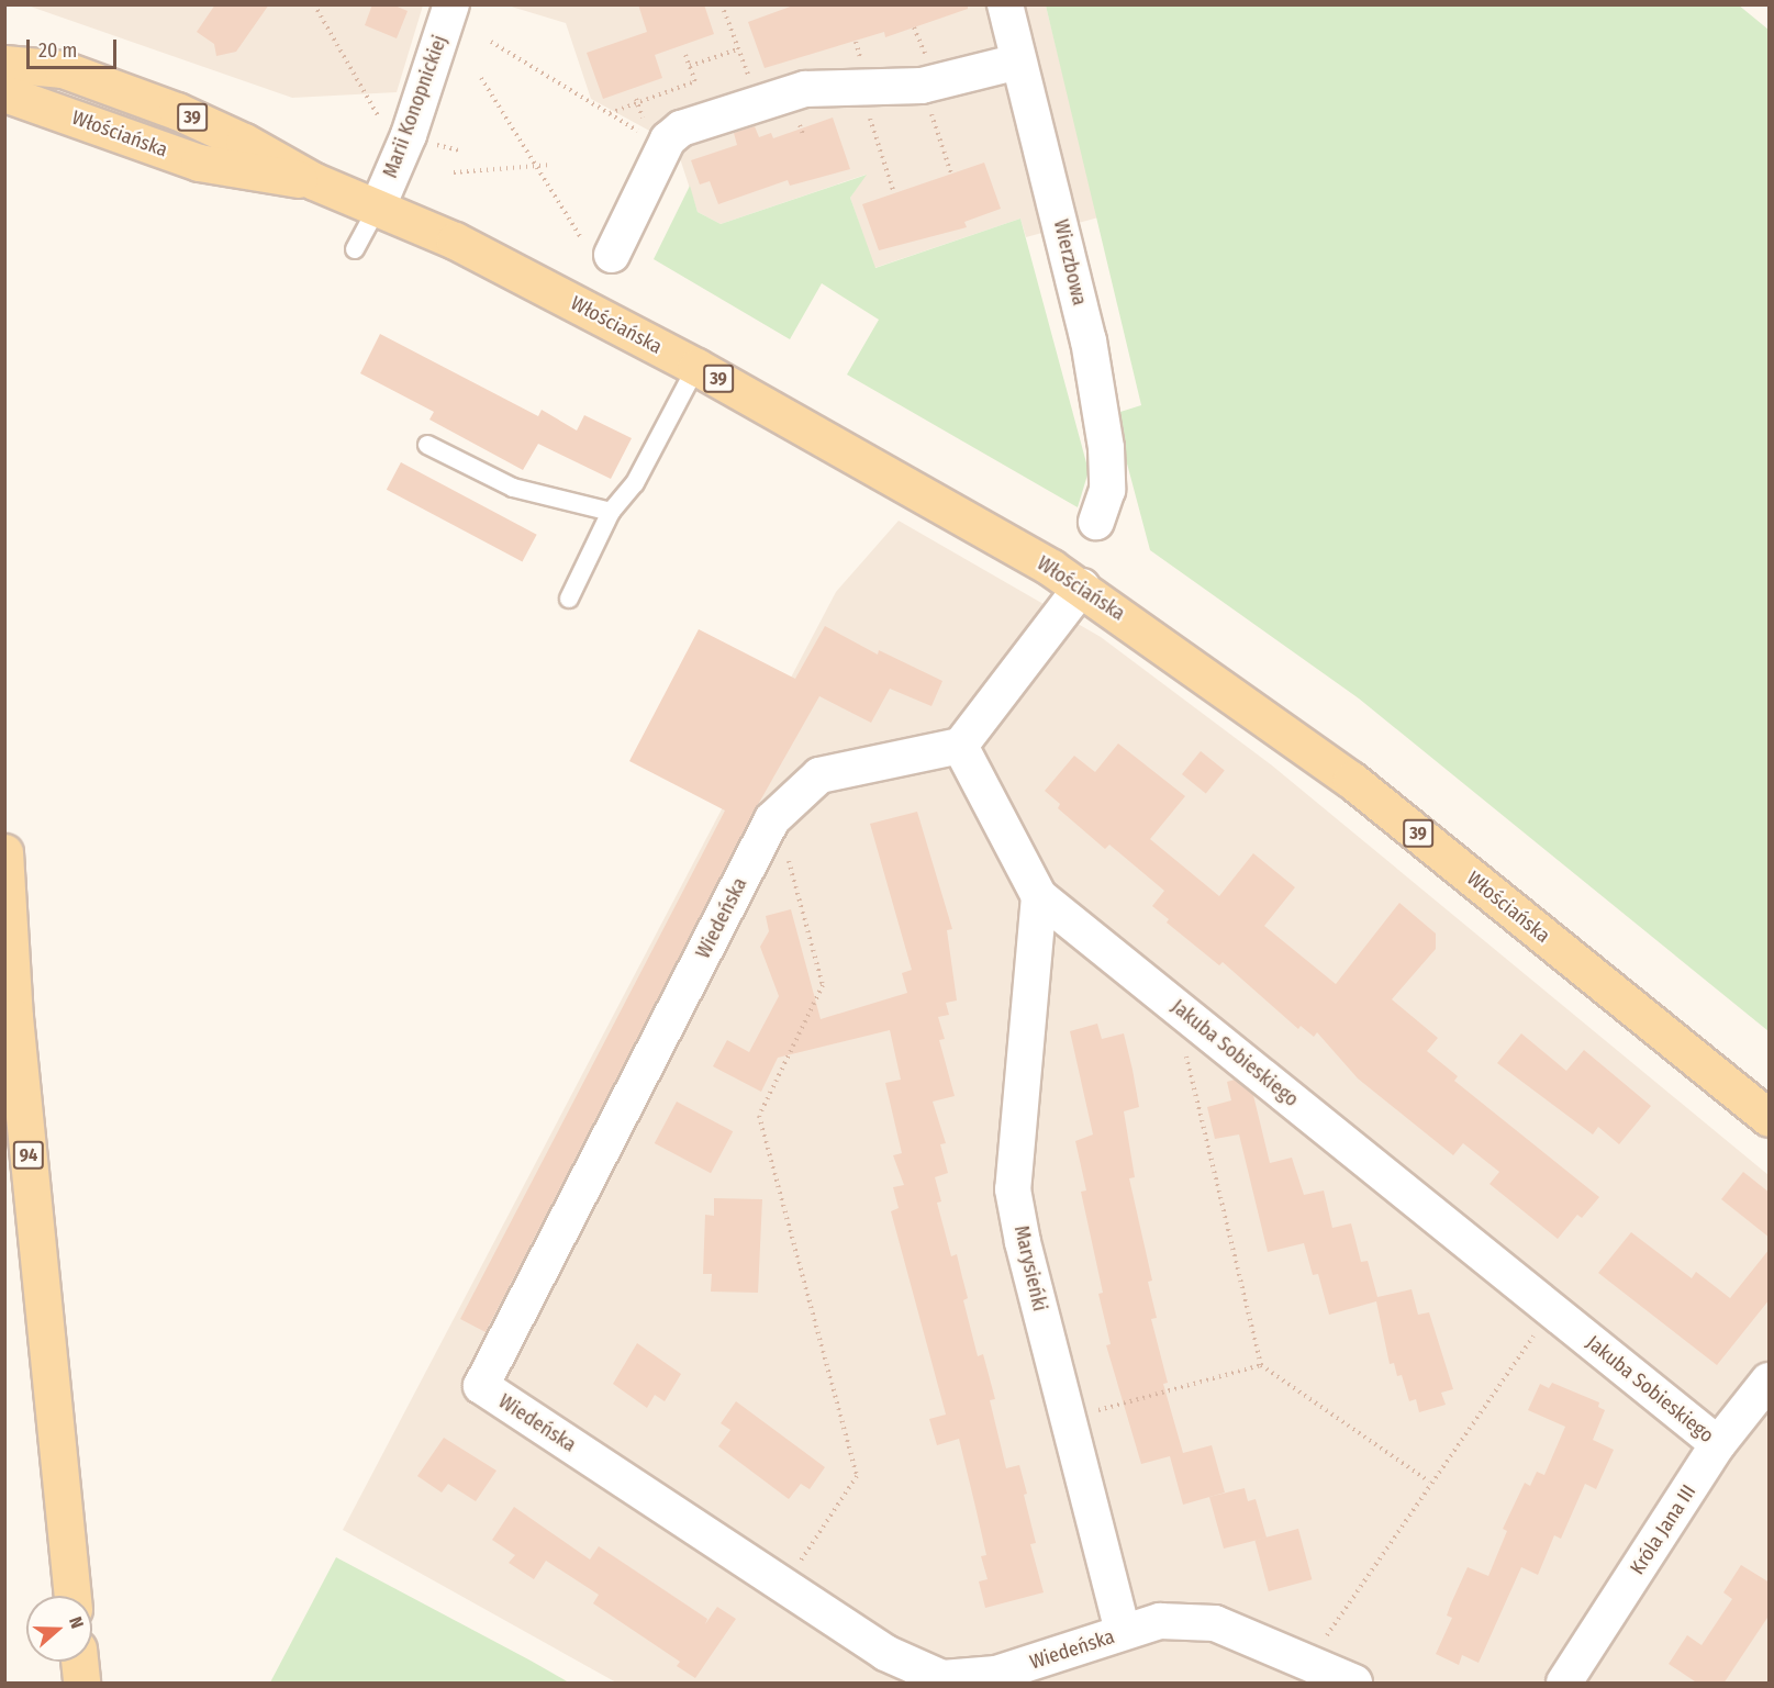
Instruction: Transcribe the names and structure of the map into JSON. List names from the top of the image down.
{
  "streets": {
    "main road": ["39", "Włościańska", "94"],
    "street": [
      "Marii Konopnickiej",
      "Wierzbowa",
      "Wiedeńska",
      "Jakuba Sobieskiego",
      "Marysieńki",
      "Króla Jana III"
    ]
  },
  "crossings": [
    ["Marii Konopnickiej", "Włościańska"],
    ["Wiedeńska", "Jakuba Sobieskiego"],
    ["Wiedeńska", "Marysieńki"],
    ["Jakuba Sobieskiego", "Marysieńki"],
    ["Jakuba Sobieskiego", "Króla Jana III"]
  ],
  "scale_bar": "20 m",
  "north": "right"
}
